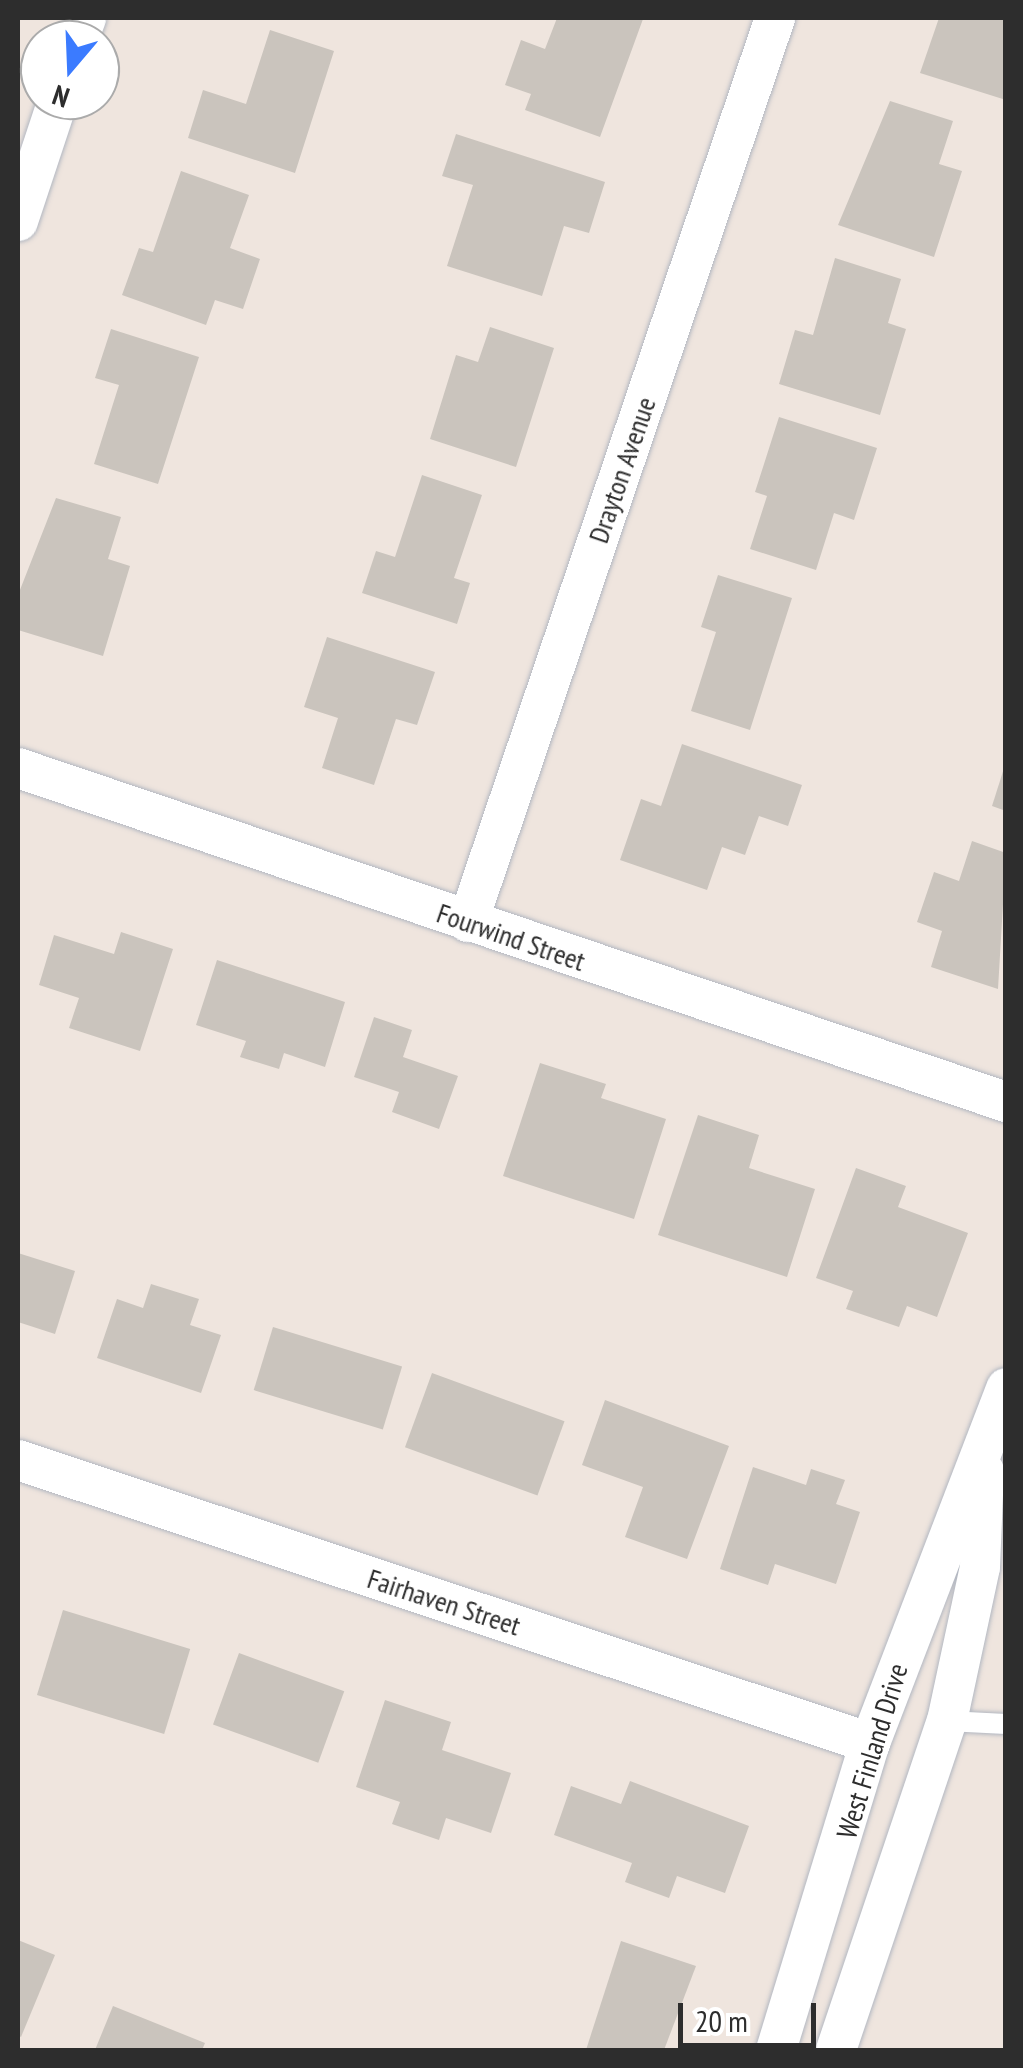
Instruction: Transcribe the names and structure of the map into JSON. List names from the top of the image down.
{
  "streets": {
    "street": [
      "Drayton Avenue",
      "Fourwind Street",
      "Fairhaven Street",
      "West Finland Drive"
    ]
  },
  "crossings": [
    ["Drayton Avenue", "Fourwind Street"],
    ["Fairhaven Street", "West Finland Drive"]
  ],
  "scale_bar": "20 m",
  "north": "bottom"
}
